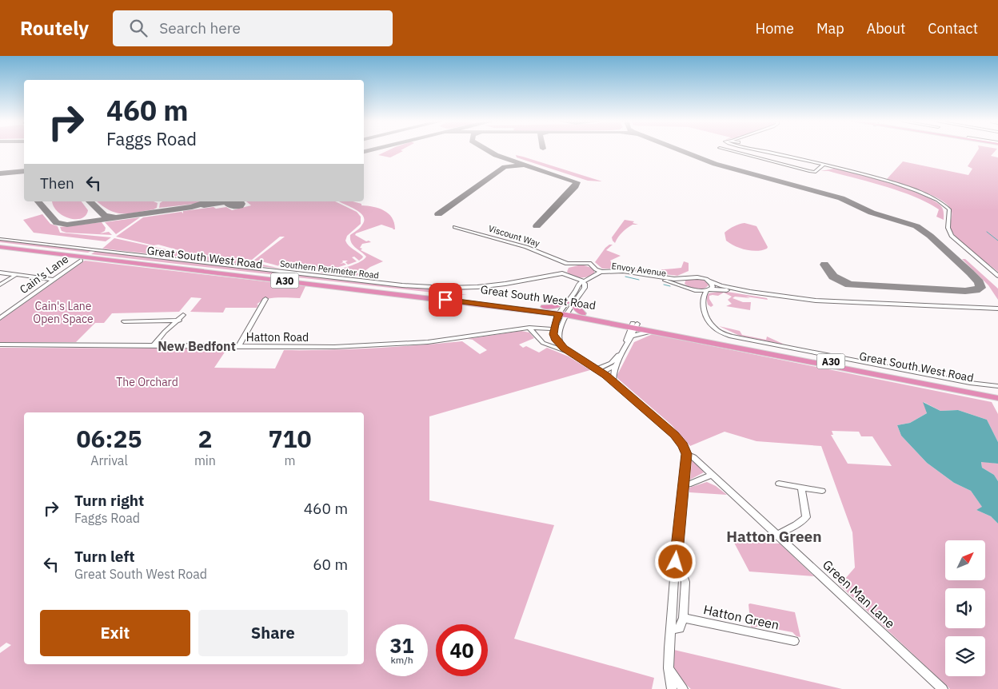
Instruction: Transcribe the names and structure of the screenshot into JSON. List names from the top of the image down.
{
  "streets": {
    "highway": ["Great South West Road", "A30"],
    "street": [
      "Viscount Way",
      "Southern Perimeter Road",
      "Envoy Avenue",
      "Cain's Lane",
      "Hatton Road",
      "Green Man Lane",
      "Hatton Green"
    ]
  },
  "crossings": [
    ["Great South West Road", "Cain's Lane"],
    ["Great South West Road", "A30"],
    ["Cain's Lane", "A30"]
  ],
  "districts": ["New Bedfont", "Hatton Green"],
  "parks": ["Cain's Lane Open Space", "The Orchard"],
  "north": "top right",
  "page": {
    "header": "Routely",
    "search": "Search here",
    "nav": [
      "Home",
      "Map",
      "About",
      "Contact"
    ],
    "turn": ["460 m", "Faggs Road"],
    "then": "Then",
    "eta": [
      "06:25",
      "Arrival",
      "2",
      "min",
      "710",
      "m"
    ],
    "list": [
      {
        "name": "Turn right",
        "note": "Faggs Road",
        "value": "460 m"
      },
      {
        "name": "Turn left",
        "note": "Great South West Road",
        "value": "60 m"
      }
    ],
    "buttons": ["Exit", "Share"],
    "speed": "31 km/h",
    "limit": "40"
  }
}
